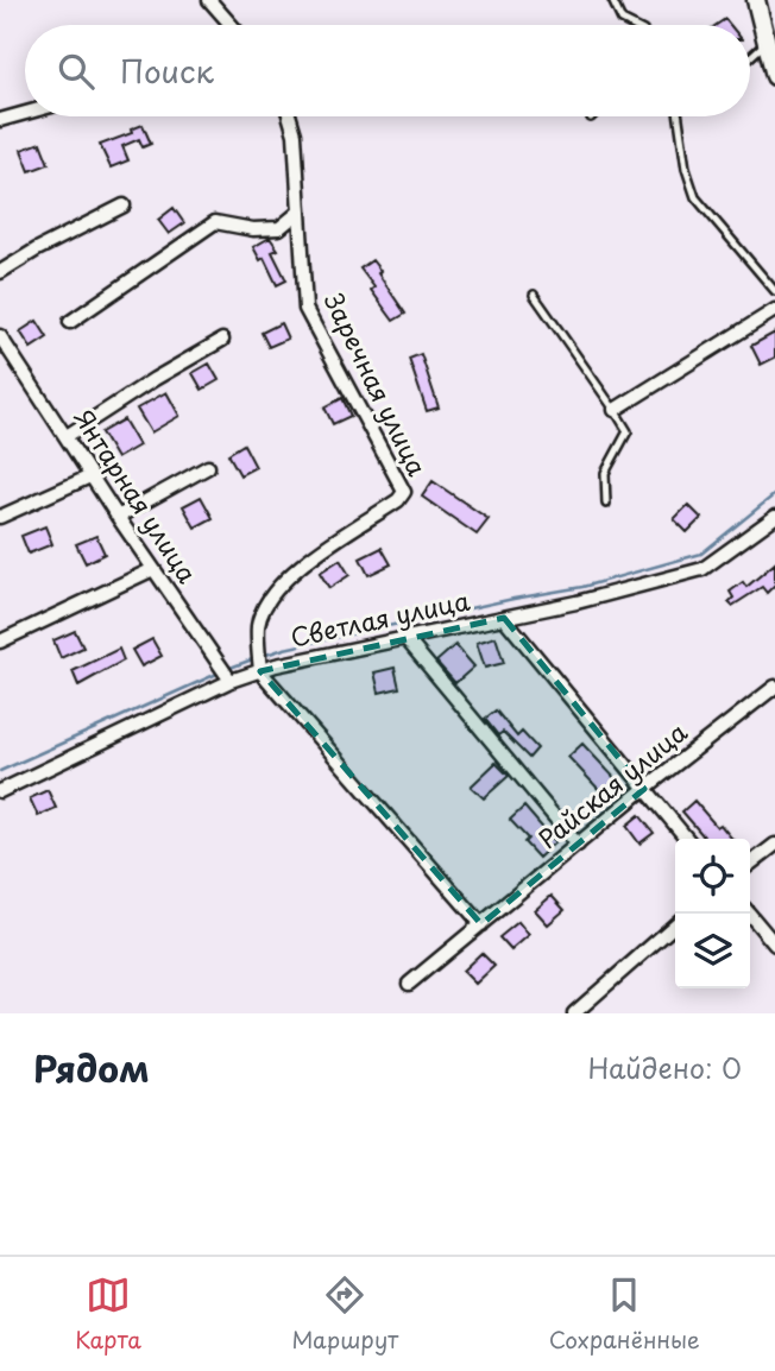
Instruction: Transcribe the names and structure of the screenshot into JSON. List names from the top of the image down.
{
  "streets": {
    "street": [
      "Заречная улица",
      "Янтарная улица",
      "Светлая улица",
      "Райская улица"
    ]
  },
  "crossings": [
    ["Заречная улица", "Светлая улица"],
    ["Янтарная улица", "Светлая улица"]
  ],
  "page": {
    "search": "Поиск",
    "heading": ["Рядом", "Найдено: 0"],
    "nav": ["Карта", "Маршрут", "Сохранённые"]
  }
}
